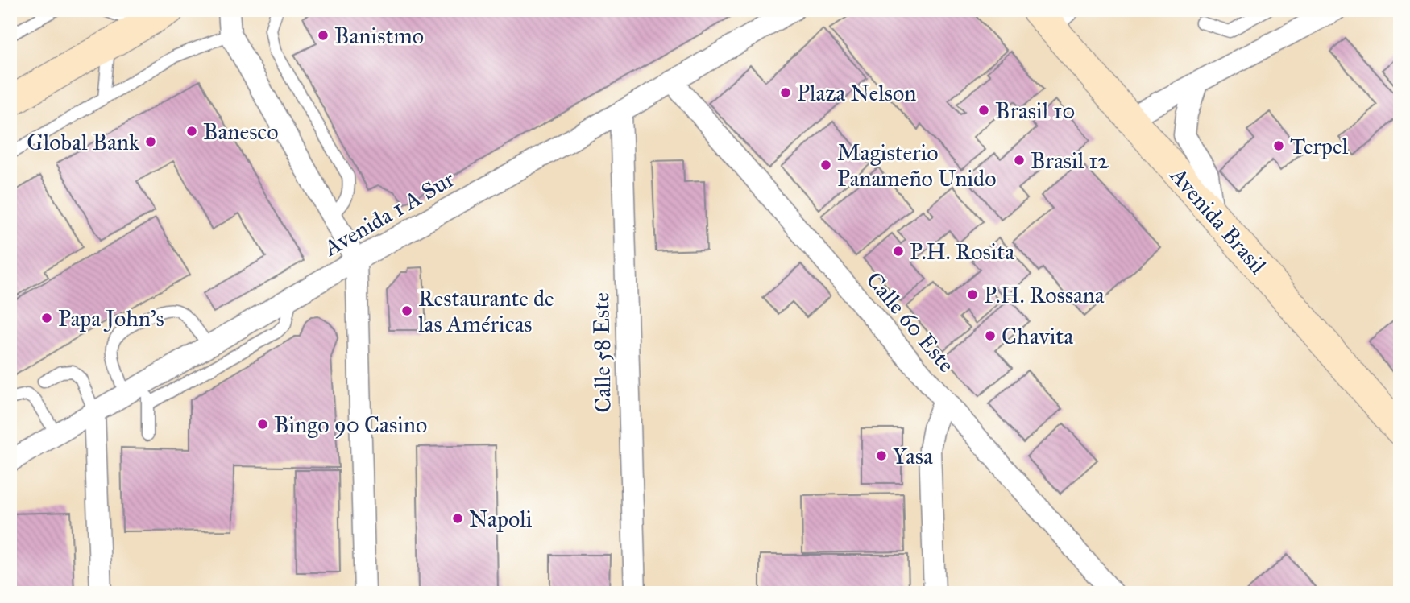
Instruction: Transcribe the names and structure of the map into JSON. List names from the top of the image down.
{
  "streets": {
    "main road": ["Avenida Brasil"],
    "street": ["Avenida 1 A Sur", "Calle 60 Este", "Calle 58 Este"]
  },
  "crossings": [
    ["Avenida 1 A Sur", "Calle 60 Este"],
    ["Avenida 1 A Sur", "Calle 58 Este"]
  ],
  "places": [
    "Banistmo",
    "Plaza Nelson",
    "Brasil 10",
    "Banesco",
    "Global Bank",
    "Terpel",
    "Brasil 12",
    "Magisterio Panameño Unido",
    "P.H. Rosita",
    "P.H. Rossana",
    "Restaurante de las Américas",
    "Papa John's",
    "Chavita",
    "Bingo 90 Casino",
    "Yasa",
    "Napoli"
  ]
}
